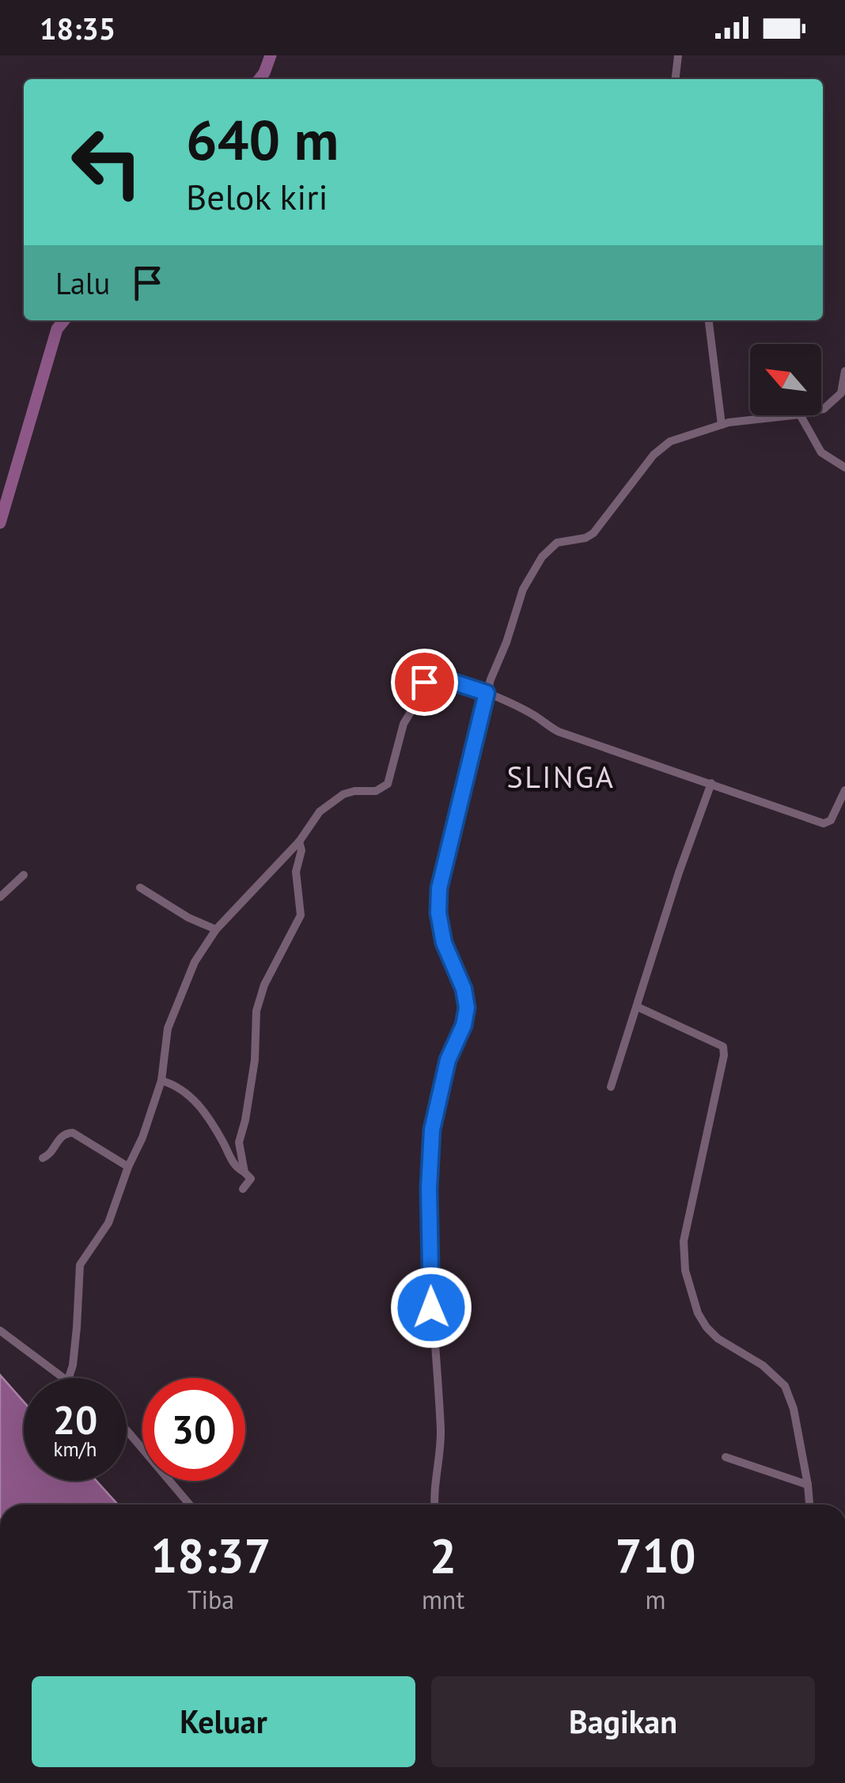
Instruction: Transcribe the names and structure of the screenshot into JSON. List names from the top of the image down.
{
  "districts": ["SLINGA"],
  "north": "top left",
  "page": {
    "status": "18:35",
    "turn": ["640 m", "Belok kiri"],
    "then": "Lalu",
    "speed": "20 km/h",
    "limit": "30",
    "eta": [
      "18:37",
      "Tiba",
      "2",
      "mnt",
      "710",
      "m"
    ],
    "buttons": ["Keluar", "Bagikan"]
  }
}
